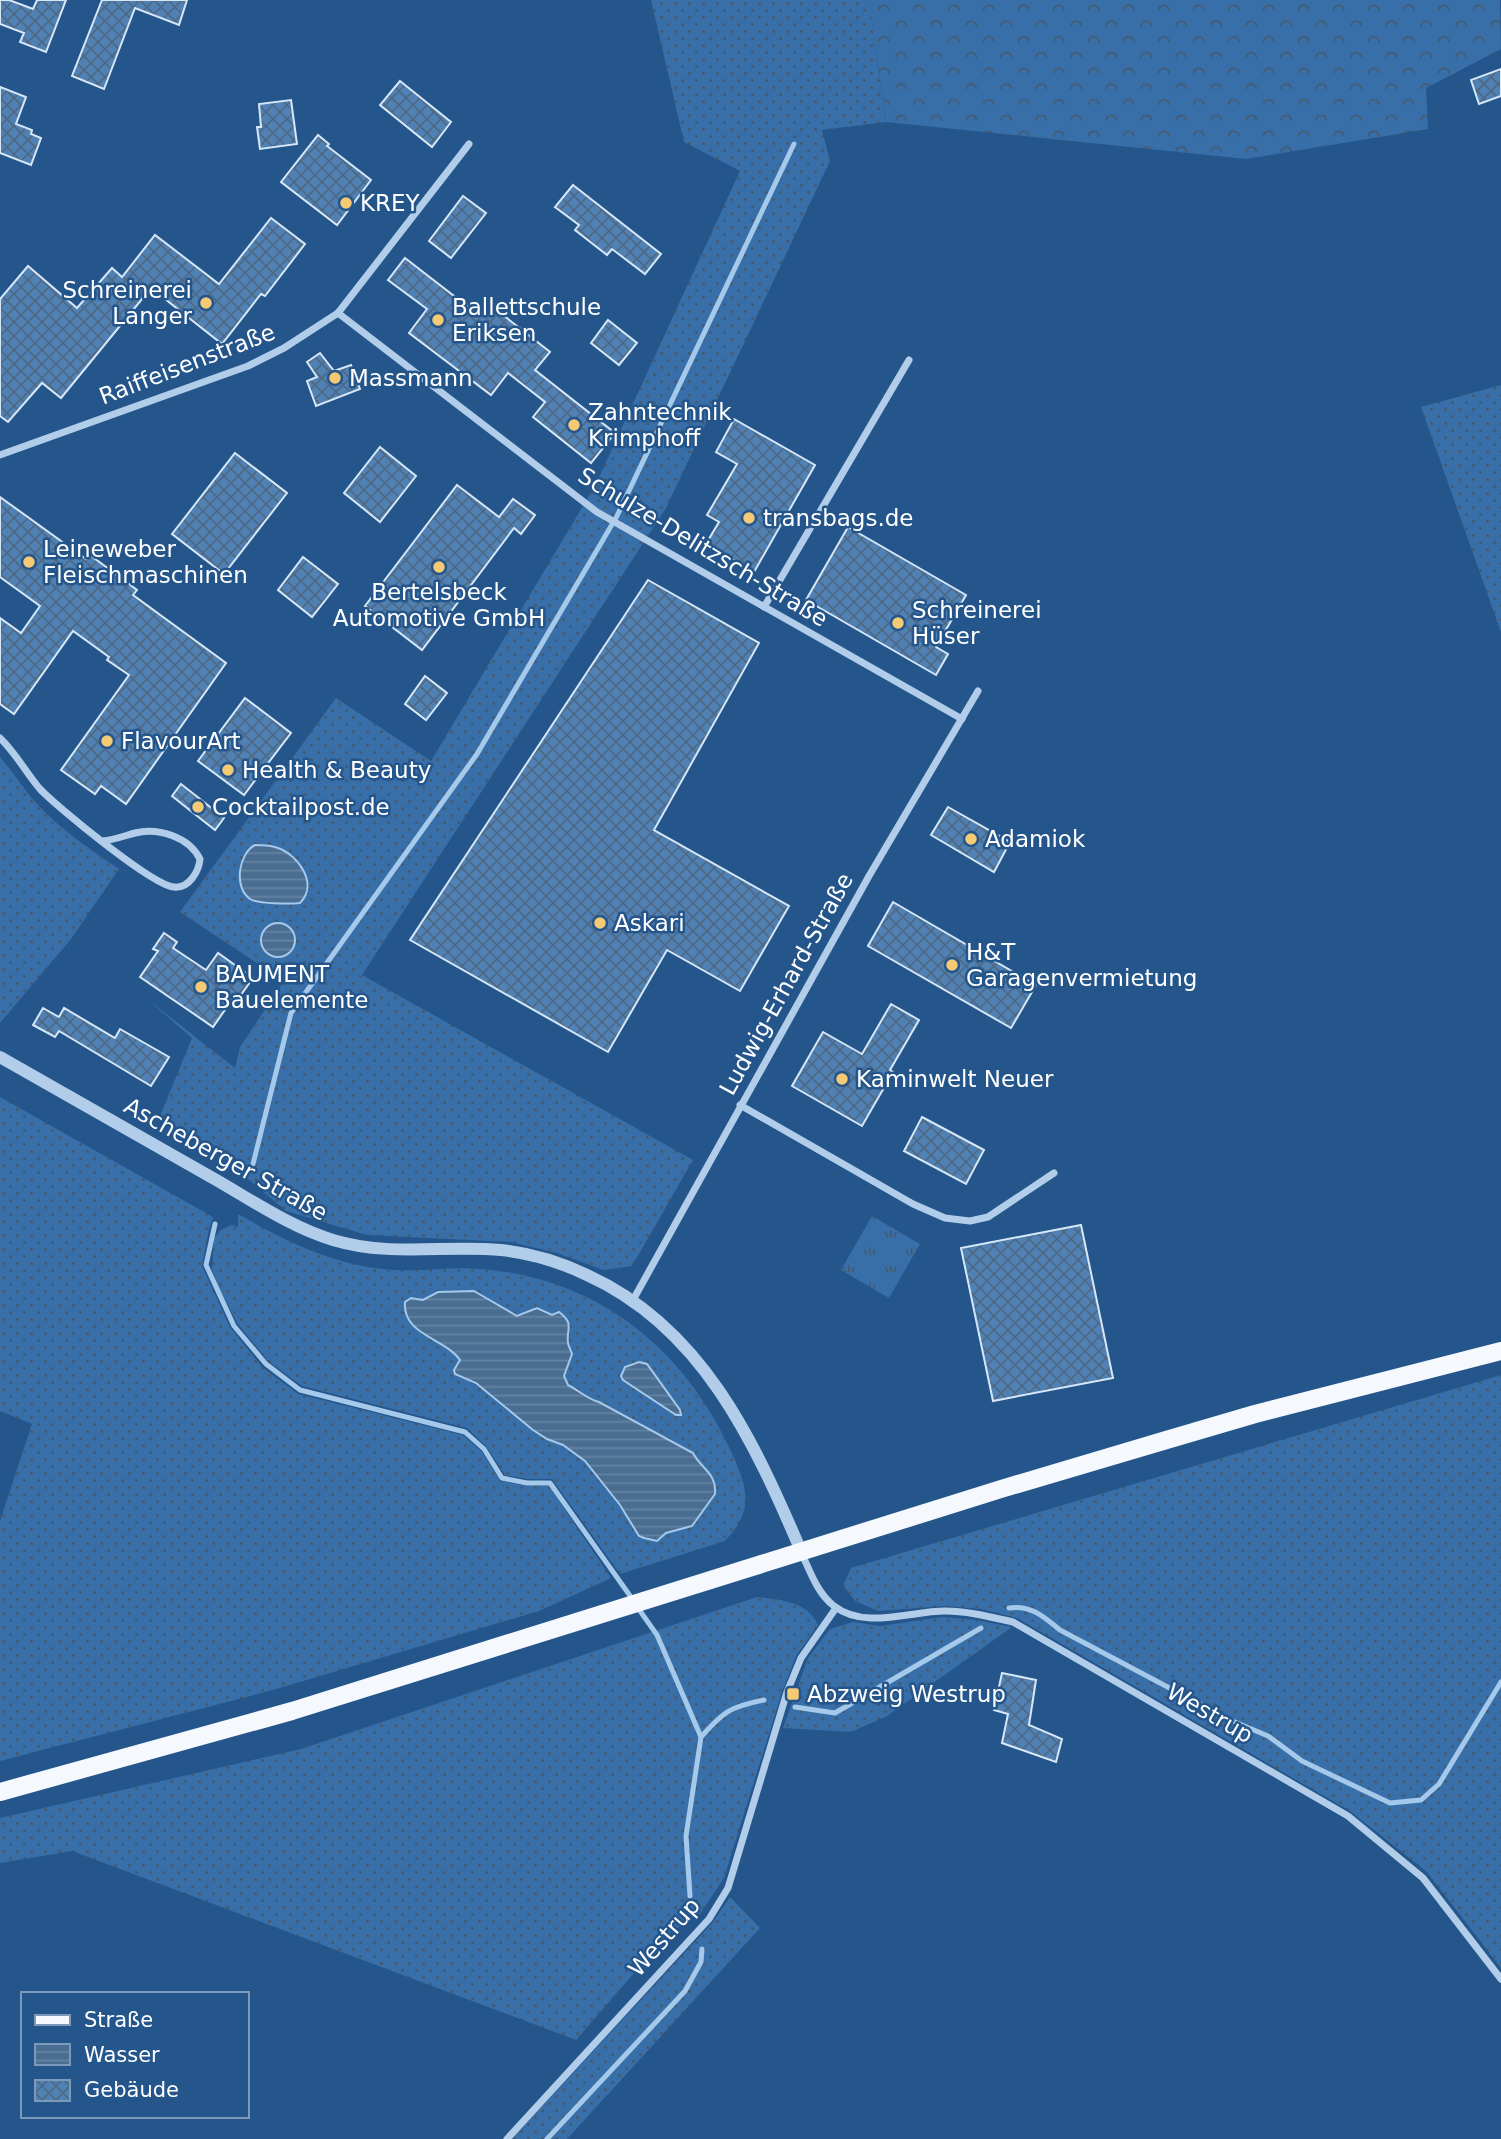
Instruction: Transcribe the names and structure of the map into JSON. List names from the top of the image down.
{
  "streets": {
    "street": [
      "Raiffeisenstraße",
      "Schulze-Delitzsch-Straße",
      "Ludwig-Erhard-Straße",
      "Ascheberger Straße",
      "Westrup"
    ]
  },
  "crossings": [
    ["Raiffeisenstraße", "Schulze-Delitzsch-Straße"],
    ["Schulze-Delitzsch-Straße", "Ludwig-Erhard-Straße"],
    ["Ludwig-Erhard-Straße", "Ascheberger Straße"]
  ],
  "places": {
    "other": [
      "KREY",
      "Schreinerei Langer",
      "Ballettschule Eriksen",
      "Massmann",
      "Zahntechnik Krimphoff",
      "transbags.de",
      "Leineweber Fleischmaschinen",
      "Bertelsbeck Automotive GmbH",
      "Schreinerei Hüser",
      "FlavourArt",
      "Health & Beauty",
      "Cocktailpost.de",
      "Adamiok",
      "Askari",
      "H&T Garagenvermietung",
      "BAUMENT Bauelemente",
      "Kaminwelt Neuer"
    ],
    "transit": ["Abzweig Westrup"]
  },
  "legend": ["Straße", "Wasser", "Gebäude"]
}
